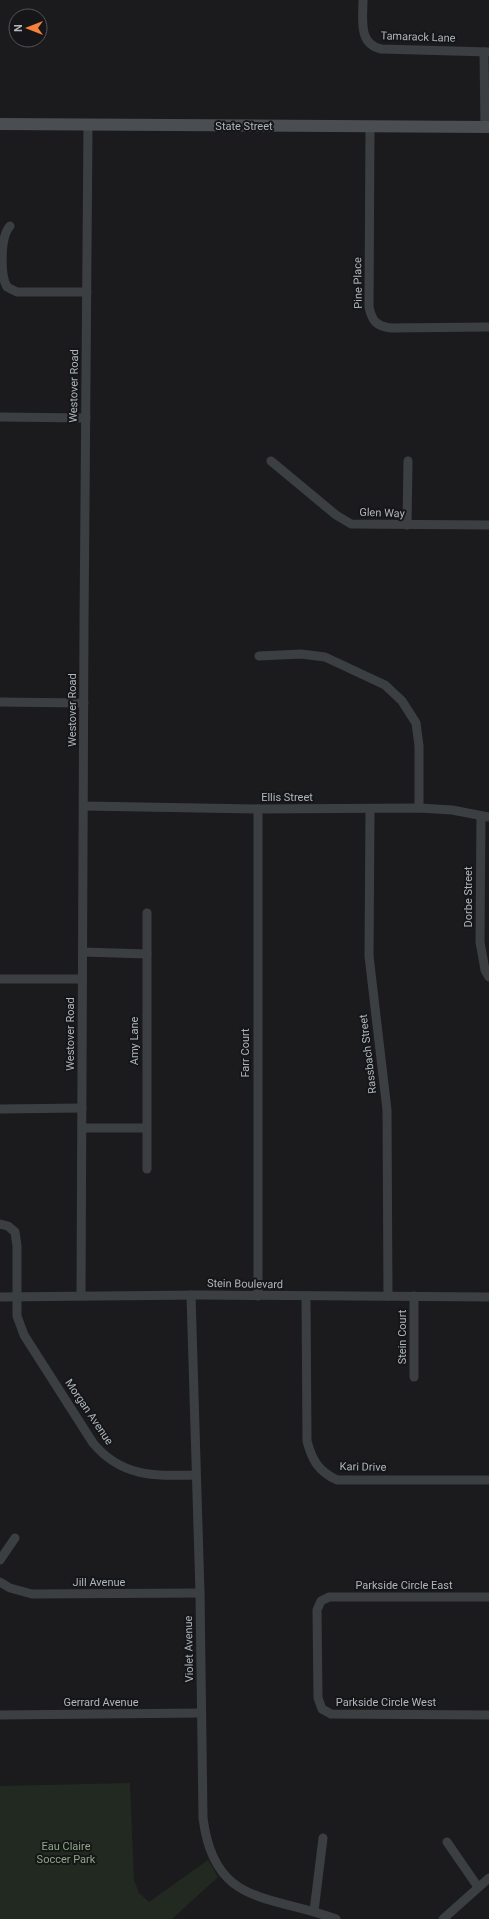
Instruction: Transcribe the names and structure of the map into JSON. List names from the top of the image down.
{
  "streets": {
    "main road": ["State Street"],
    "street": [
      "Tamarack Lane",
      "Pine Place",
      "Westover Road",
      "Glen Way",
      "Ellis Street",
      "Dorbe Street",
      "Amy Lane",
      "Farr Court",
      "Rassbach Street",
      "Stein Boulevard",
      "Stein Court",
      "Morgan Avenue",
      "Kari Drive",
      "Jill Avenue",
      "Parkside Circle East",
      "Violet Avenue",
      "Gerrard Avenue",
      "Parkside Circle West"
    ]
  },
  "crossings": [
    ["State Street", "Pine Place"],
    ["State Street", "Westover Road"],
    ["Westover Road", "Ellis Street"],
    ["Westover Road", "Stein Boulevard"],
    ["Ellis Street", "Dorbe Street"],
    ["Ellis Street", "Farr Court"],
    ["Ellis Street", "Rassbach Street"],
    ["Farr Court", "Stein Boulevard"],
    ["Rassbach Street", "Stein Boulevard"],
    ["Stein Boulevard", "Stein Court"],
    ["Stein Boulevard", "Morgan Avenue"],
    ["Stein Boulevard", "Kari Drive"],
    ["Stein Boulevard", "Violet Avenue"],
    ["Morgan Avenue", "Violet Avenue"],
    ["Jill Avenue", "Violet Avenue"],
    ["Parkside Circle East", "Parkside Circle West"],
    ["Violet Avenue", "Gerrard Avenue"]
  ],
  "parks": ["Eau Claire Soccer Park"],
  "north": "left"
}
